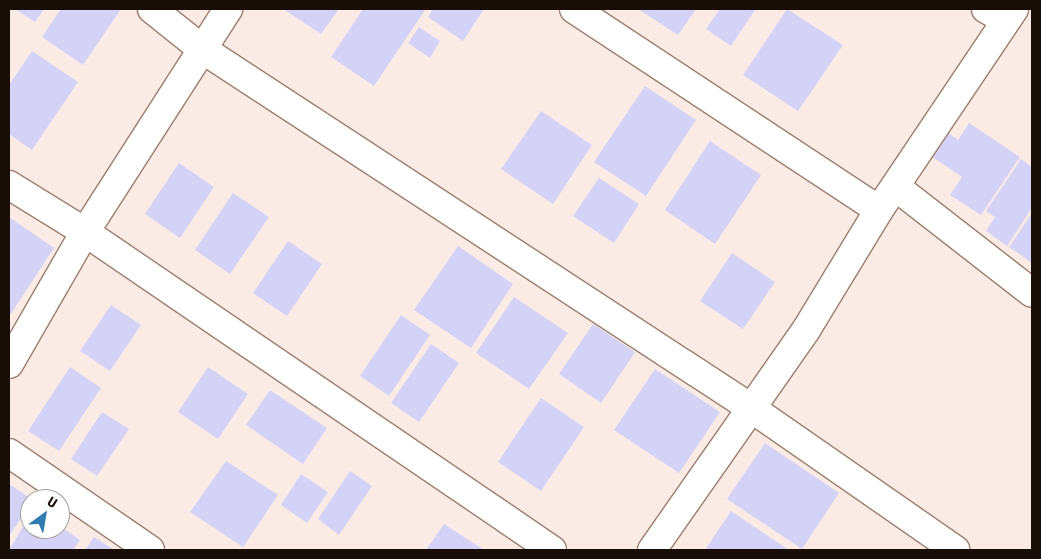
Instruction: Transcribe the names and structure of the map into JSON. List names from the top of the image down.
{
  "north": "top right"
}
